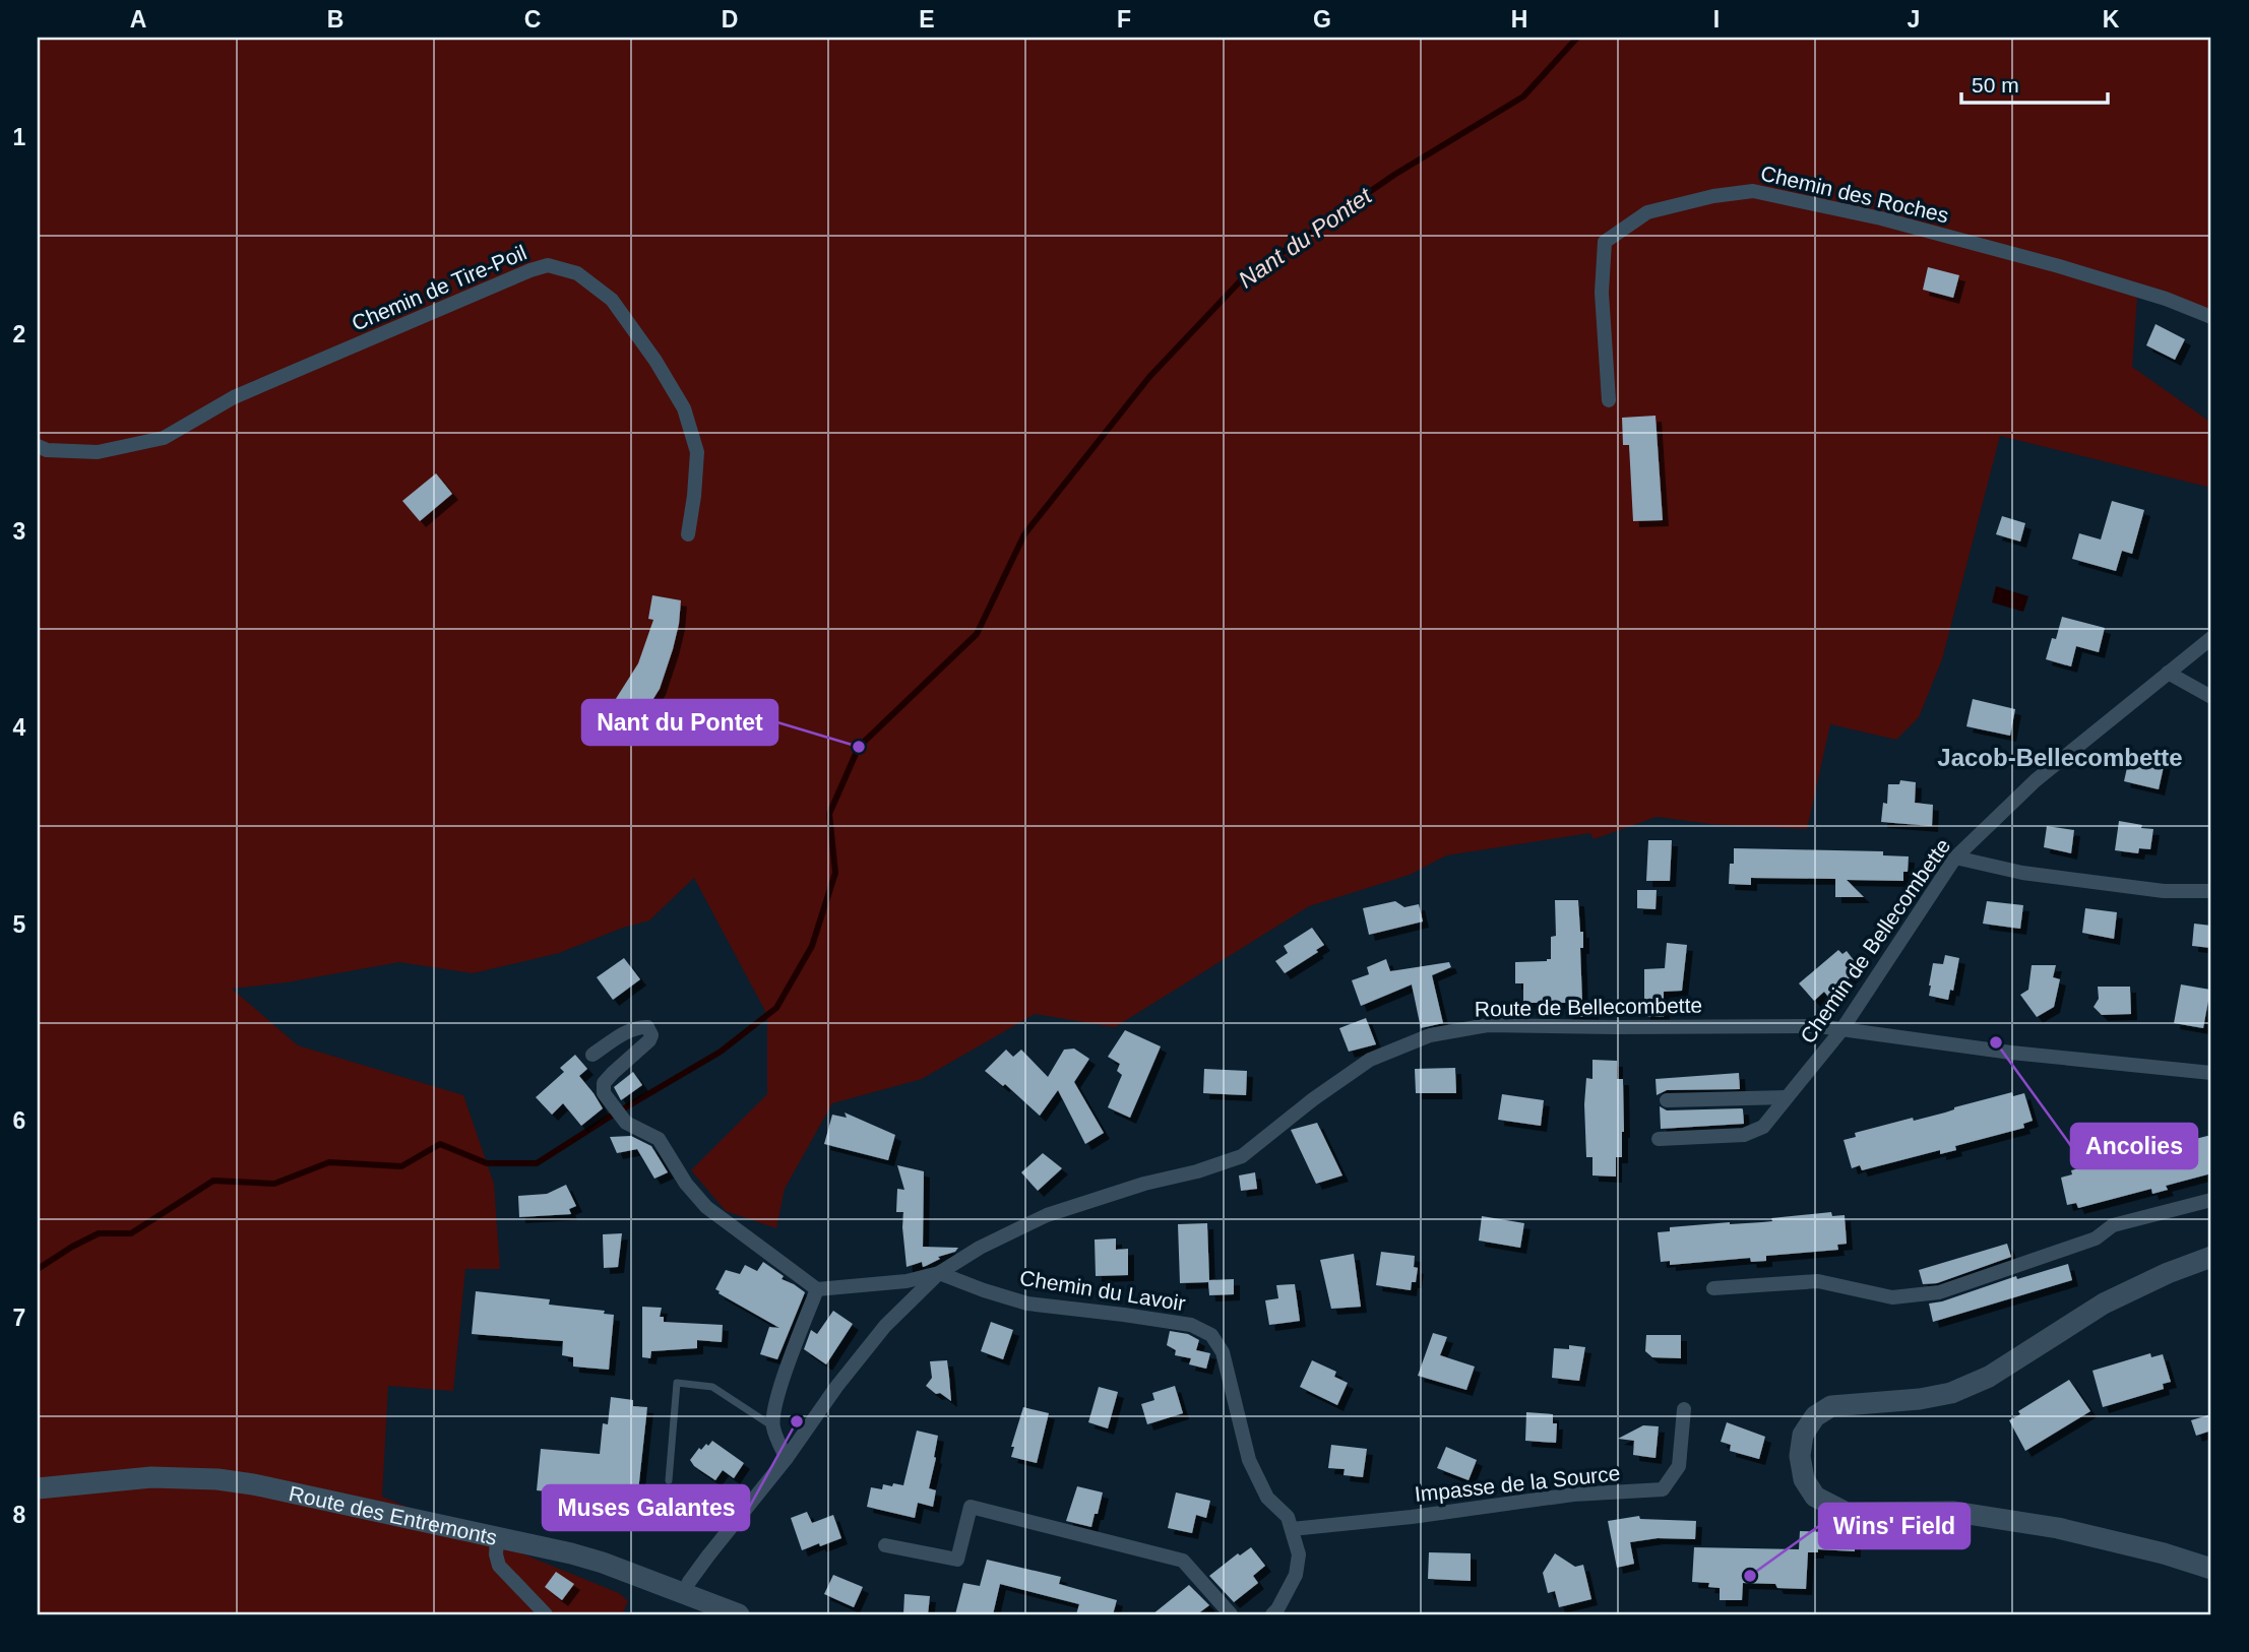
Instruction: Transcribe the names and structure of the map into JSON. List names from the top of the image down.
{
  "streets": {
    "street": [
      "Chemin des Roches",
      "Chemin de Tire-Poil",
      "Chemin de Bellecombette",
      "Route de Bellecombette",
      "Chemin du Lavoir",
      "Impasse de la Source",
      "Route des Entremonts"
    ]
  },
  "crossings": [
    ["Chemin de Bellecombette", "Route de Bellecombette"],
    ["Route de Bellecombette", "Chemin du Lavoir"],
    ["Route de Bellecombette", "Route des Entremonts"],
    ["Chemin du Lavoir", "Impasse de la Source"]
  ],
  "districts": ["Jacob-Bellecombette"],
  "water": ["Nant du Pontet"],
  "places": [
    "Nant du Pontet",
    "Ancolies",
    "Muses Galantes",
    "Wins' Field"
  ],
  "scale_bar": "50 m",
  "grid": {
    "columns": [
      "A",
      "B",
      "C",
      "D",
      "E",
      "F",
      "G",
      "H",
      "I",
      "J",
      "K"
    ],
    "rows": [
      "1",
      "2",
      "3",
      "4",
      "5",
      "6",
      "7",
      "8"
    ]
  }
}
